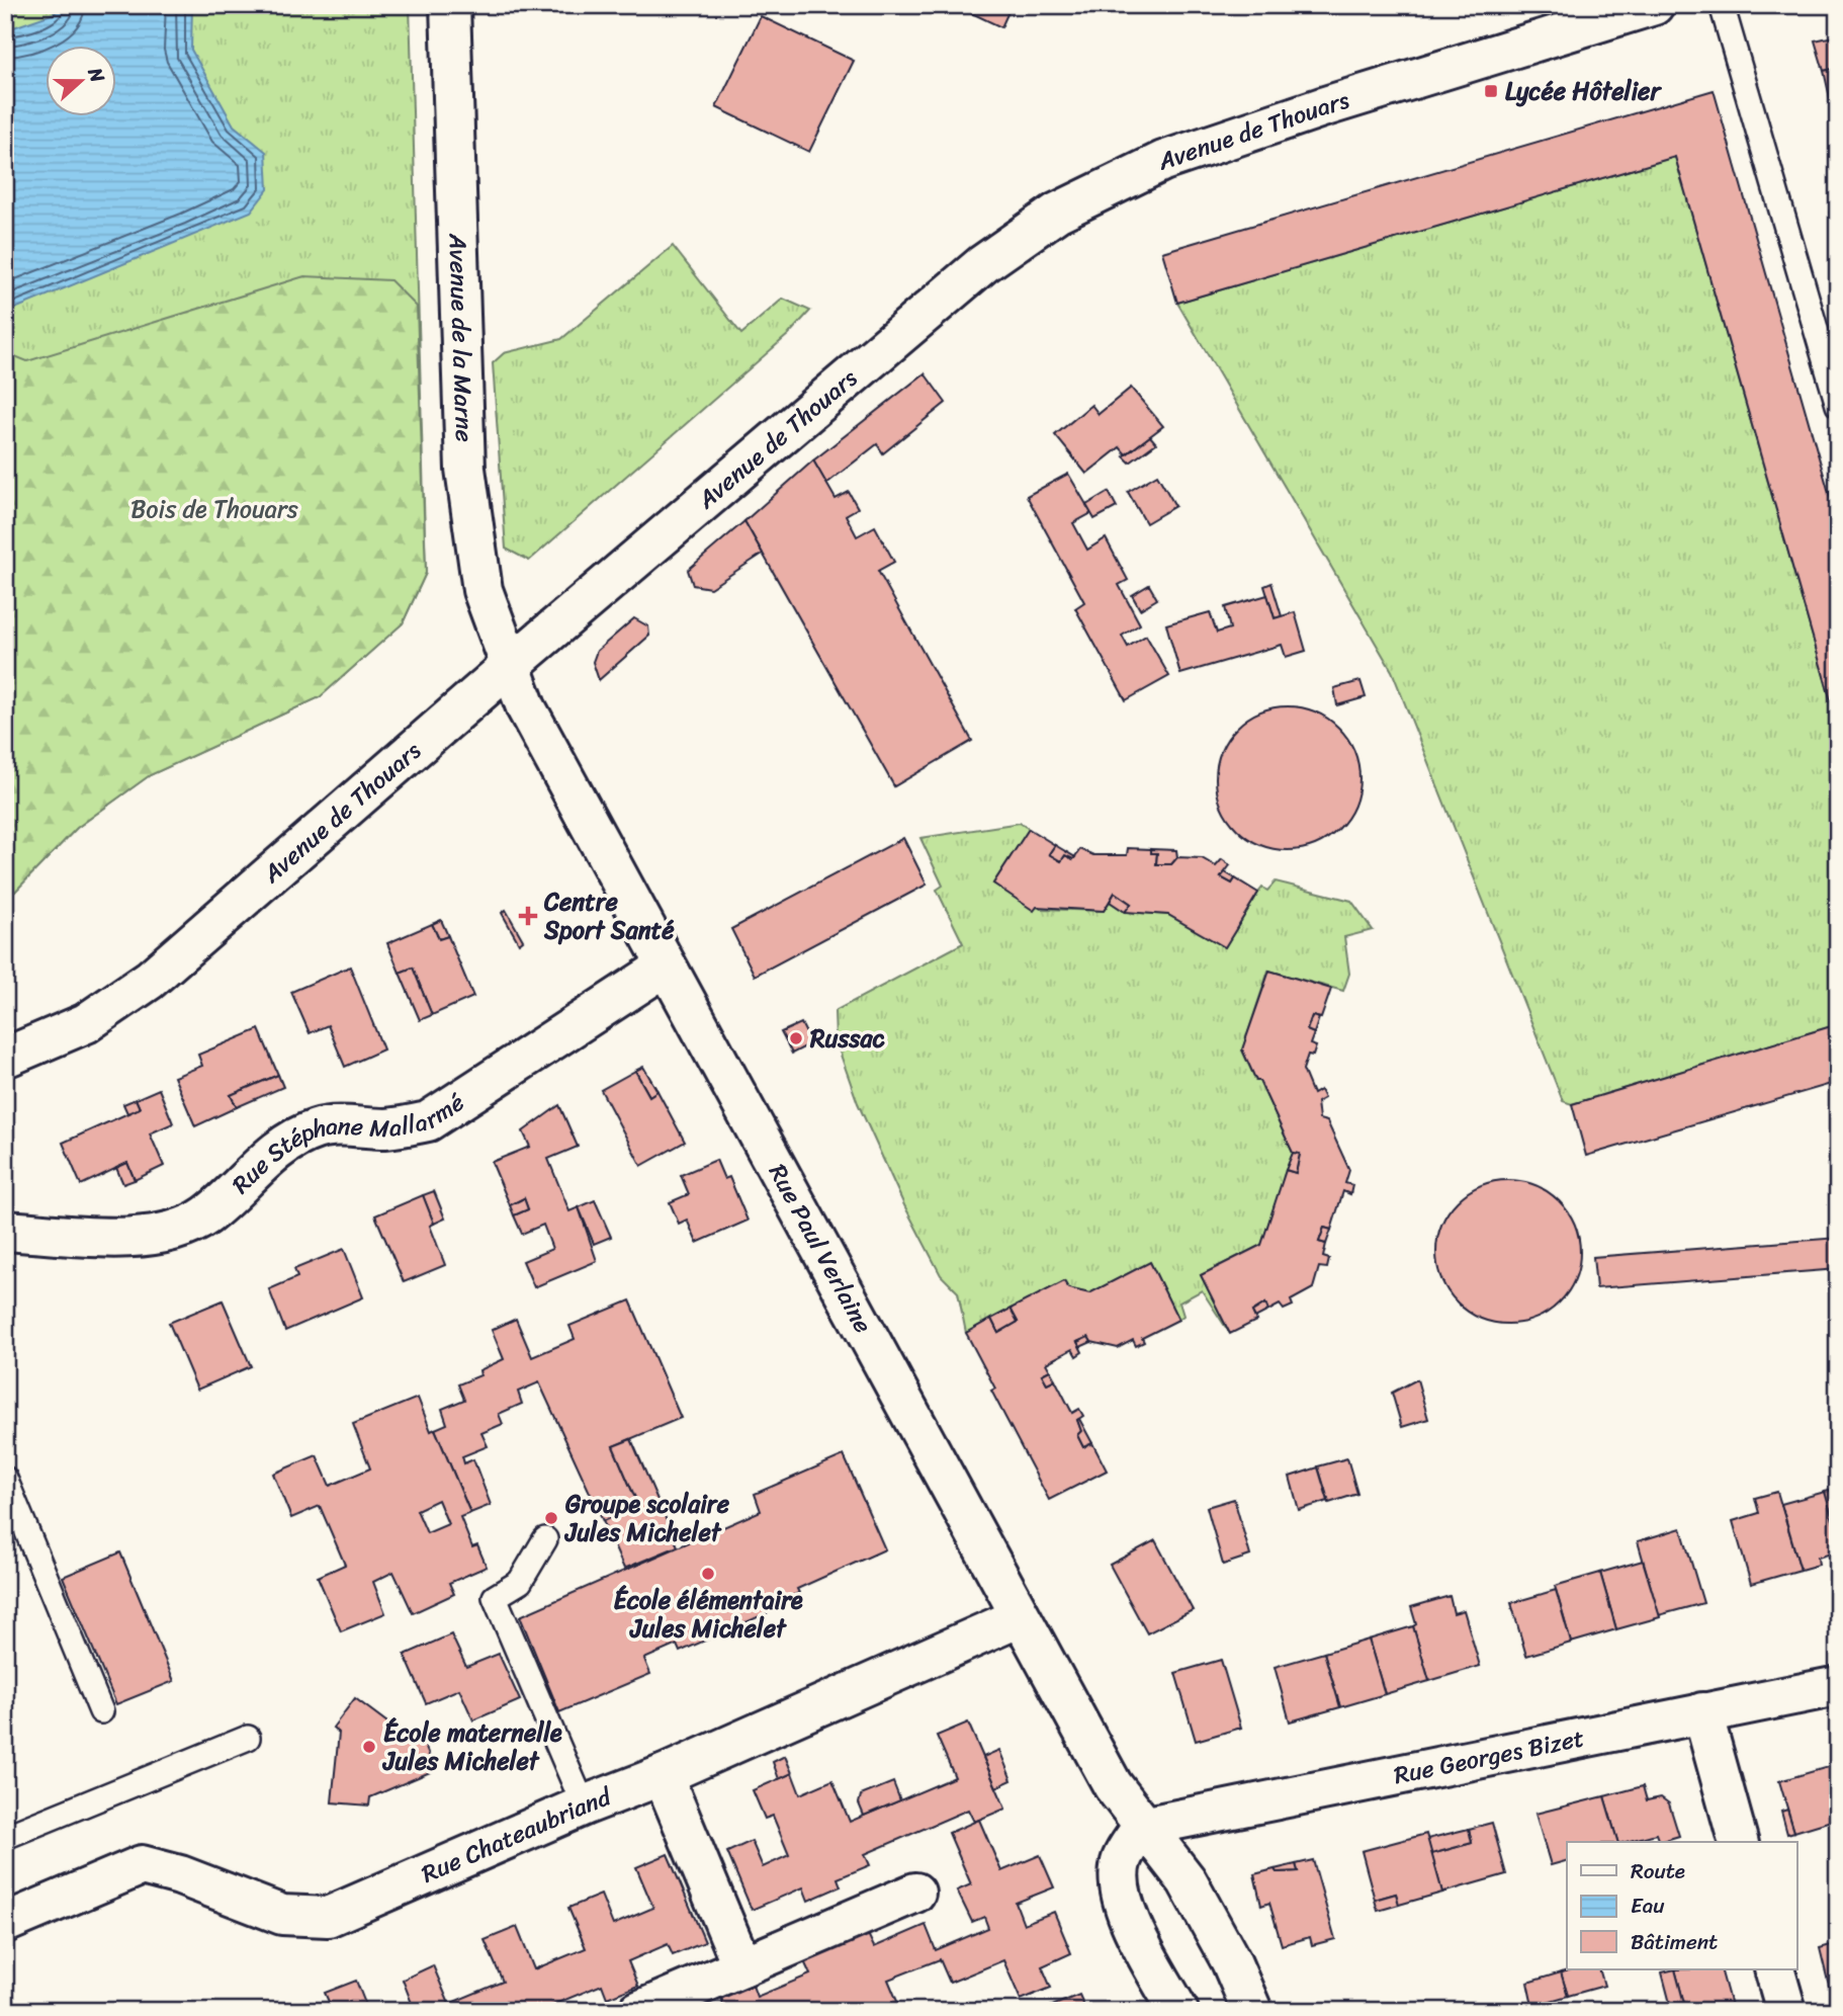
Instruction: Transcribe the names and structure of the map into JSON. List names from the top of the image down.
{
  "streets": {
    "street": [
      "Avenue de Thouars",
      "Avenue de la Marne",
      "Rue Stéphane Mallarmé",
      "Rue Paul Verlaine",
      "Rue Georges Bizet",
      "Rue Chateaubriand"
    ]
  },
  "crossings": [
    ["Avenue de Thouars", "Avenue de la Marne"],
    ["Avenue de Thouars", "Rue Paul Verlaine"],
    ["Avenue de la Marne", "Rue Paul Verlaine"],
    ["Rue Stéphane Mallarmé", "Rue Paul Verlaine"],
    ["Rue Paul Verlaine", "Rue Georges Bizet"],
    ["Rue Paul Verlaine", "Rue Chateaubriand"]
  ],
  "parks": ["Bois de Thouars"],
  "places": {
    "transit": ["Lycée Hôtelier"],
    "health": ["Centre Sport Santé"],
    "other": [
      "Russac",
      "Groupe scolaire Jules Michelet",
      "École élémentaire Jules Michelet",
      "École maternelle Jules Michelet"
    ]
  },
  "legend": ["Route", "Eau", "Bâtiment"],
  "north": "right"
}
